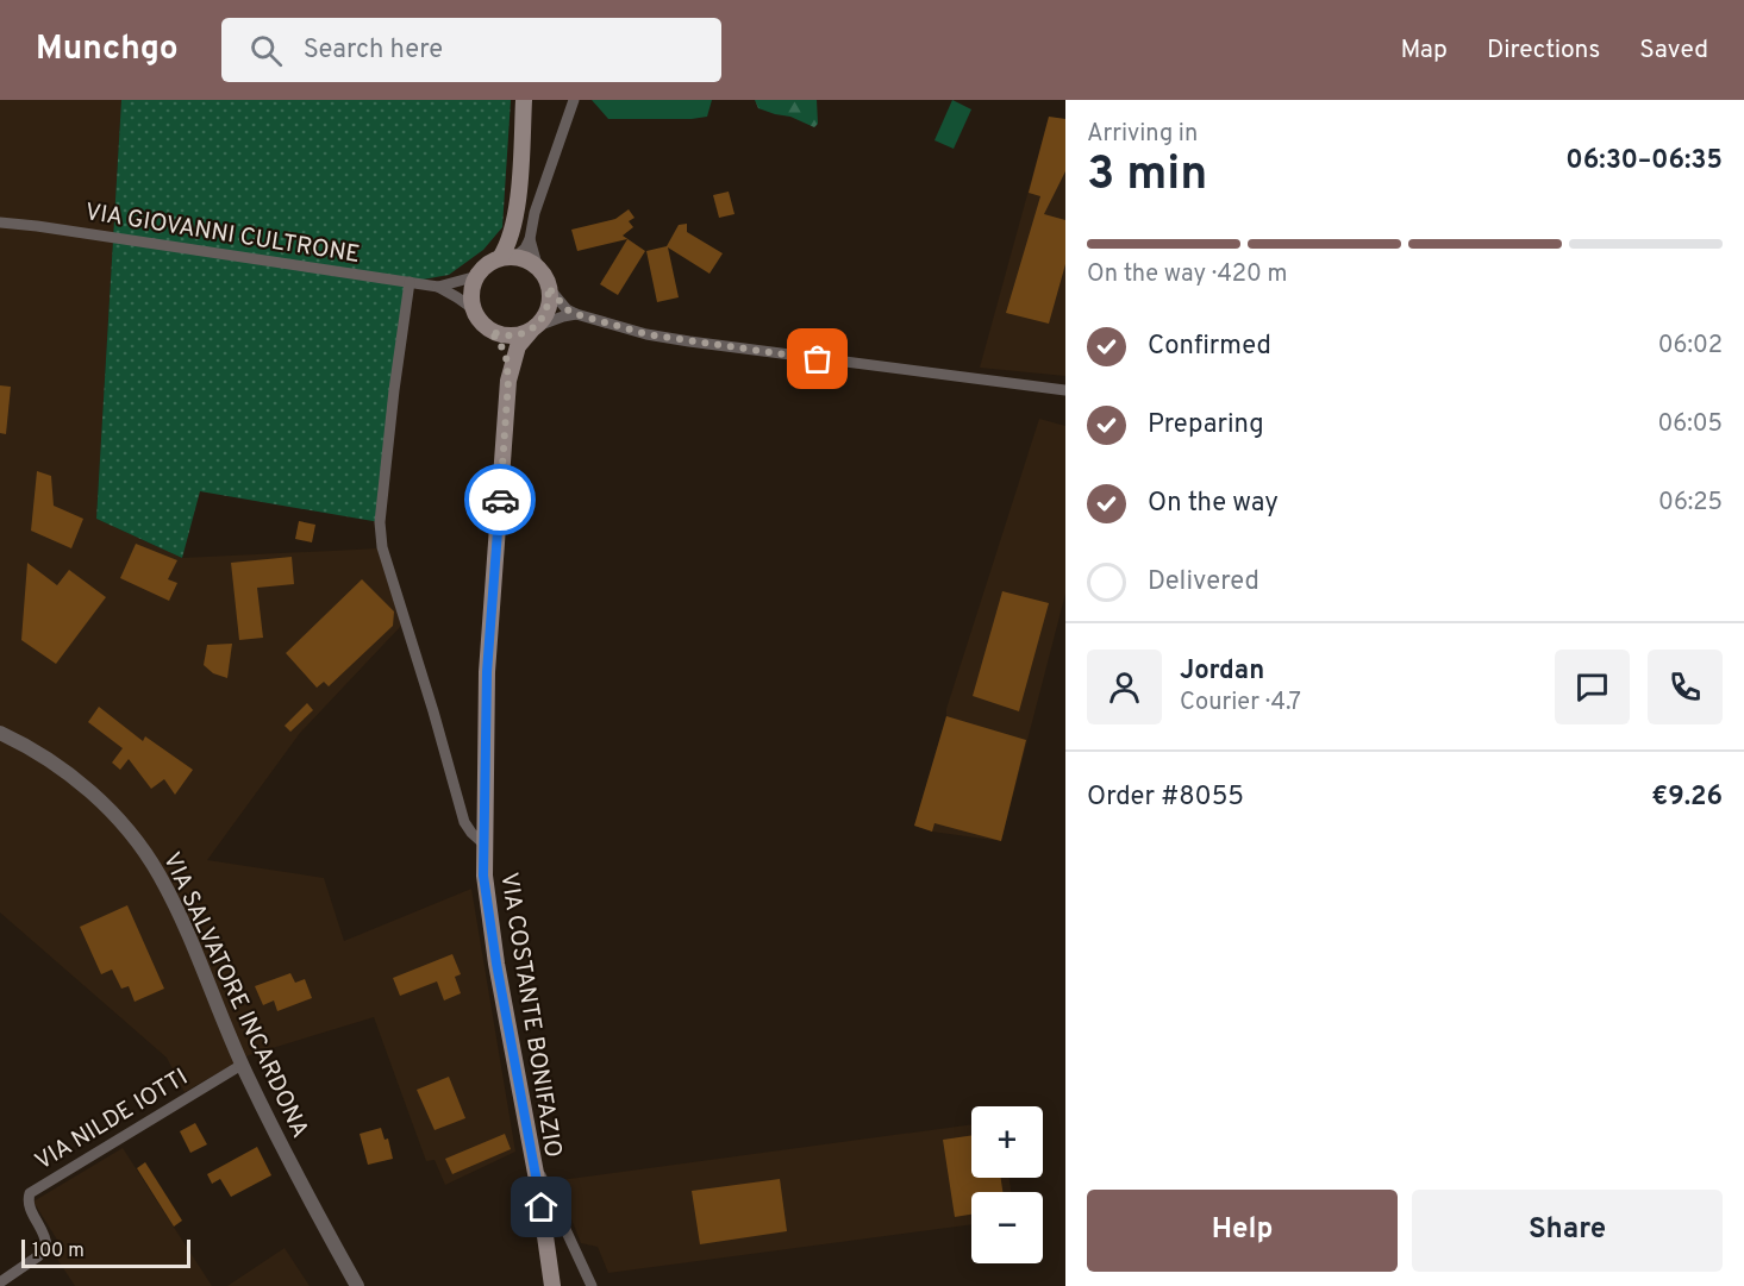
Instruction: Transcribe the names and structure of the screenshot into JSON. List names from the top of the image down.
{
  "streets": {
    "main road": ["VIA COSTANTE BONIFAZIO"],
    "street": ["VIA GIOVANNI CULTRONE", "VIA SALVATORE INCARDONA", "VIA NILDE IOTTI"]
  },
  "crossings": [
    ["VIA SALVATORE INCARDONA", "VIA NILDE IOTTI"]
  ],
  "scale_bar": "100 m",
  "page": {
    "header": "Munchgo",
    "search": "Search here",
    "nav": ["Map", "Directions", "Saved"],
    "heading": ["3 min", "Arriving in", "06:30–06:35"],
    "panel": [
      "Jordan",
      "Courier · 4.7",
      "Order #8055",
      "€9.26"
    ],
    "bar": "On the way · 420 m",
    "list": [
      ["Confirmed", "06:02"],
      ["Preparing", "06:05"],
      ["On the way", "06:25"],
      "Delivered"
    ],
    "map_buttons": ["+", "−"],
    "buttons": ["Help", "Share"],
    "scale": "100 m"
  }
}
